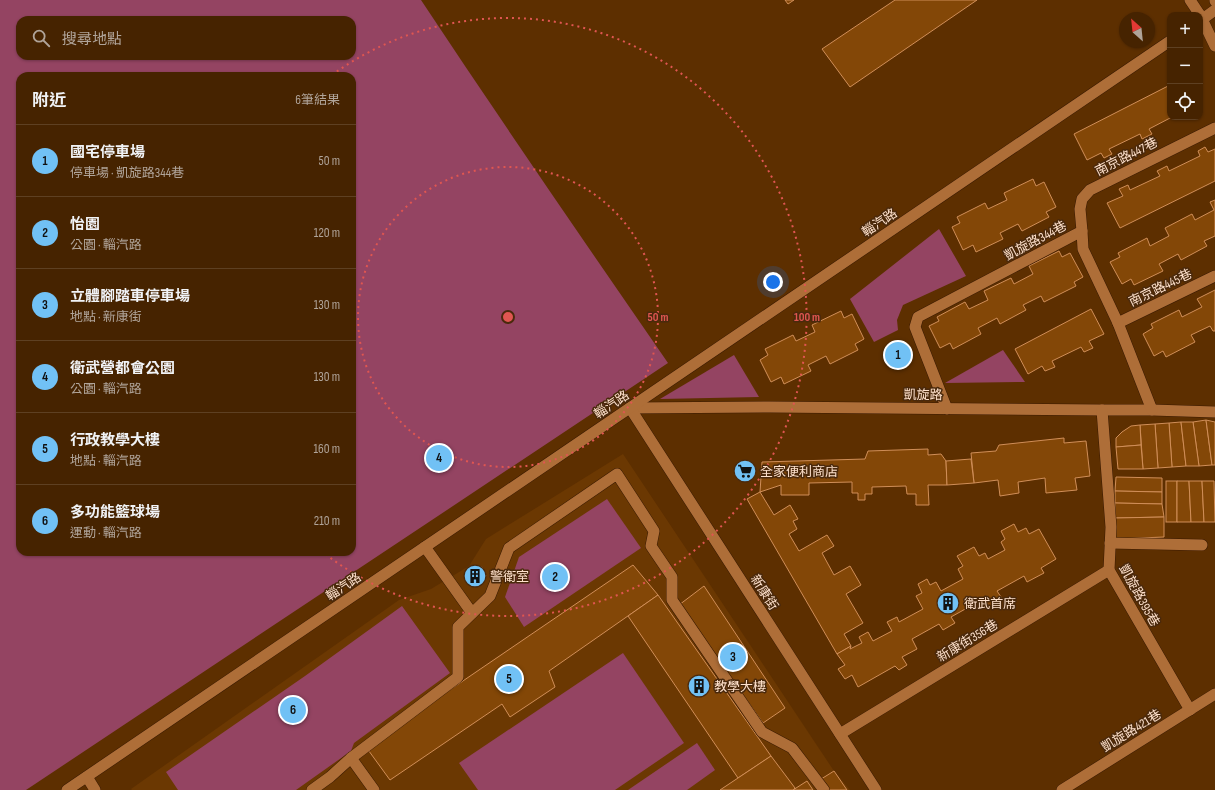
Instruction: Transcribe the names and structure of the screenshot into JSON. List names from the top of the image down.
{
  "streets": {
    "street": [
      "南京路447巷",
      "輜汽路",
      "凱旋路344巷",
      "南京路445巷",
      "凱旋路",
      "新康街",
      "凱旋路395巷",
      "新康街356巷",
      "凱旋路421巷"
    ]
  },
  "crossings": [
    ["南京路447巷", "凱旋路344巷"],
    ["輜汽路", "凱旋路"],
    ["輜汽路", "新康街"],
    ["凱旋路344巷", "南京路445巷"],
    ["凱旋路344巷", "凱旋路"],
    ["凱旋路", "新康街"],
    ["凱旋路", "凱旋路395巷"],
    ["新康街", "新康街356巷"],
    ["凱旋路395巷", "新康街356巷"],
    ["凱旋路395巷", "凱旋路421巷"]
  ],
  "places": {
    "supermarket": ["全家便利商店"],
    "building": ["警衛室", "衛武首席", "教學大樓"]
  },
  "north": "top left",
  "page": {
    "map_buttons": ["+", "−"],
    "search": "搜尋地點",
    "heading": ["附近", "6筆結果"],
    "list": [
      {
        "mark": "1",
        "name": "國宅停車場",
        "note": "停車場 · 凱旋路344巷",
        "value": "50 m"
      },
      {
        "mark": "2",
        "name": "怡園",
        "note": "公園 · 輜汽路",
        "value": "120 m"
      },
      {
        "mark": "3",
        "name": "立體腳踏車停車場",
        "note": "地點 · 新康街",
        "value": "130 m"
      },
      {
        "mark": "4",
        "name": "衛武營都會公園",
        "note": "公園 · 輜汽路",
        "value": "130 m"
      },
      {
        "mark": "5",
        "name": "行政教學大樓",
        "note": "地點 · 輜汽路",
        "value": "160 m"
      },
      {
        "mark": "6",
        "name": "多功能籃球場",
        "note": "運動 · 輜汽路",
        "value": "210 m"
      }
    ],
    "pins": [
      "1",
      "4",
      "2",
      "3",
      "5",
      "6"
    ]
  },
  "rings": ["50 m", "100 m"]
}
